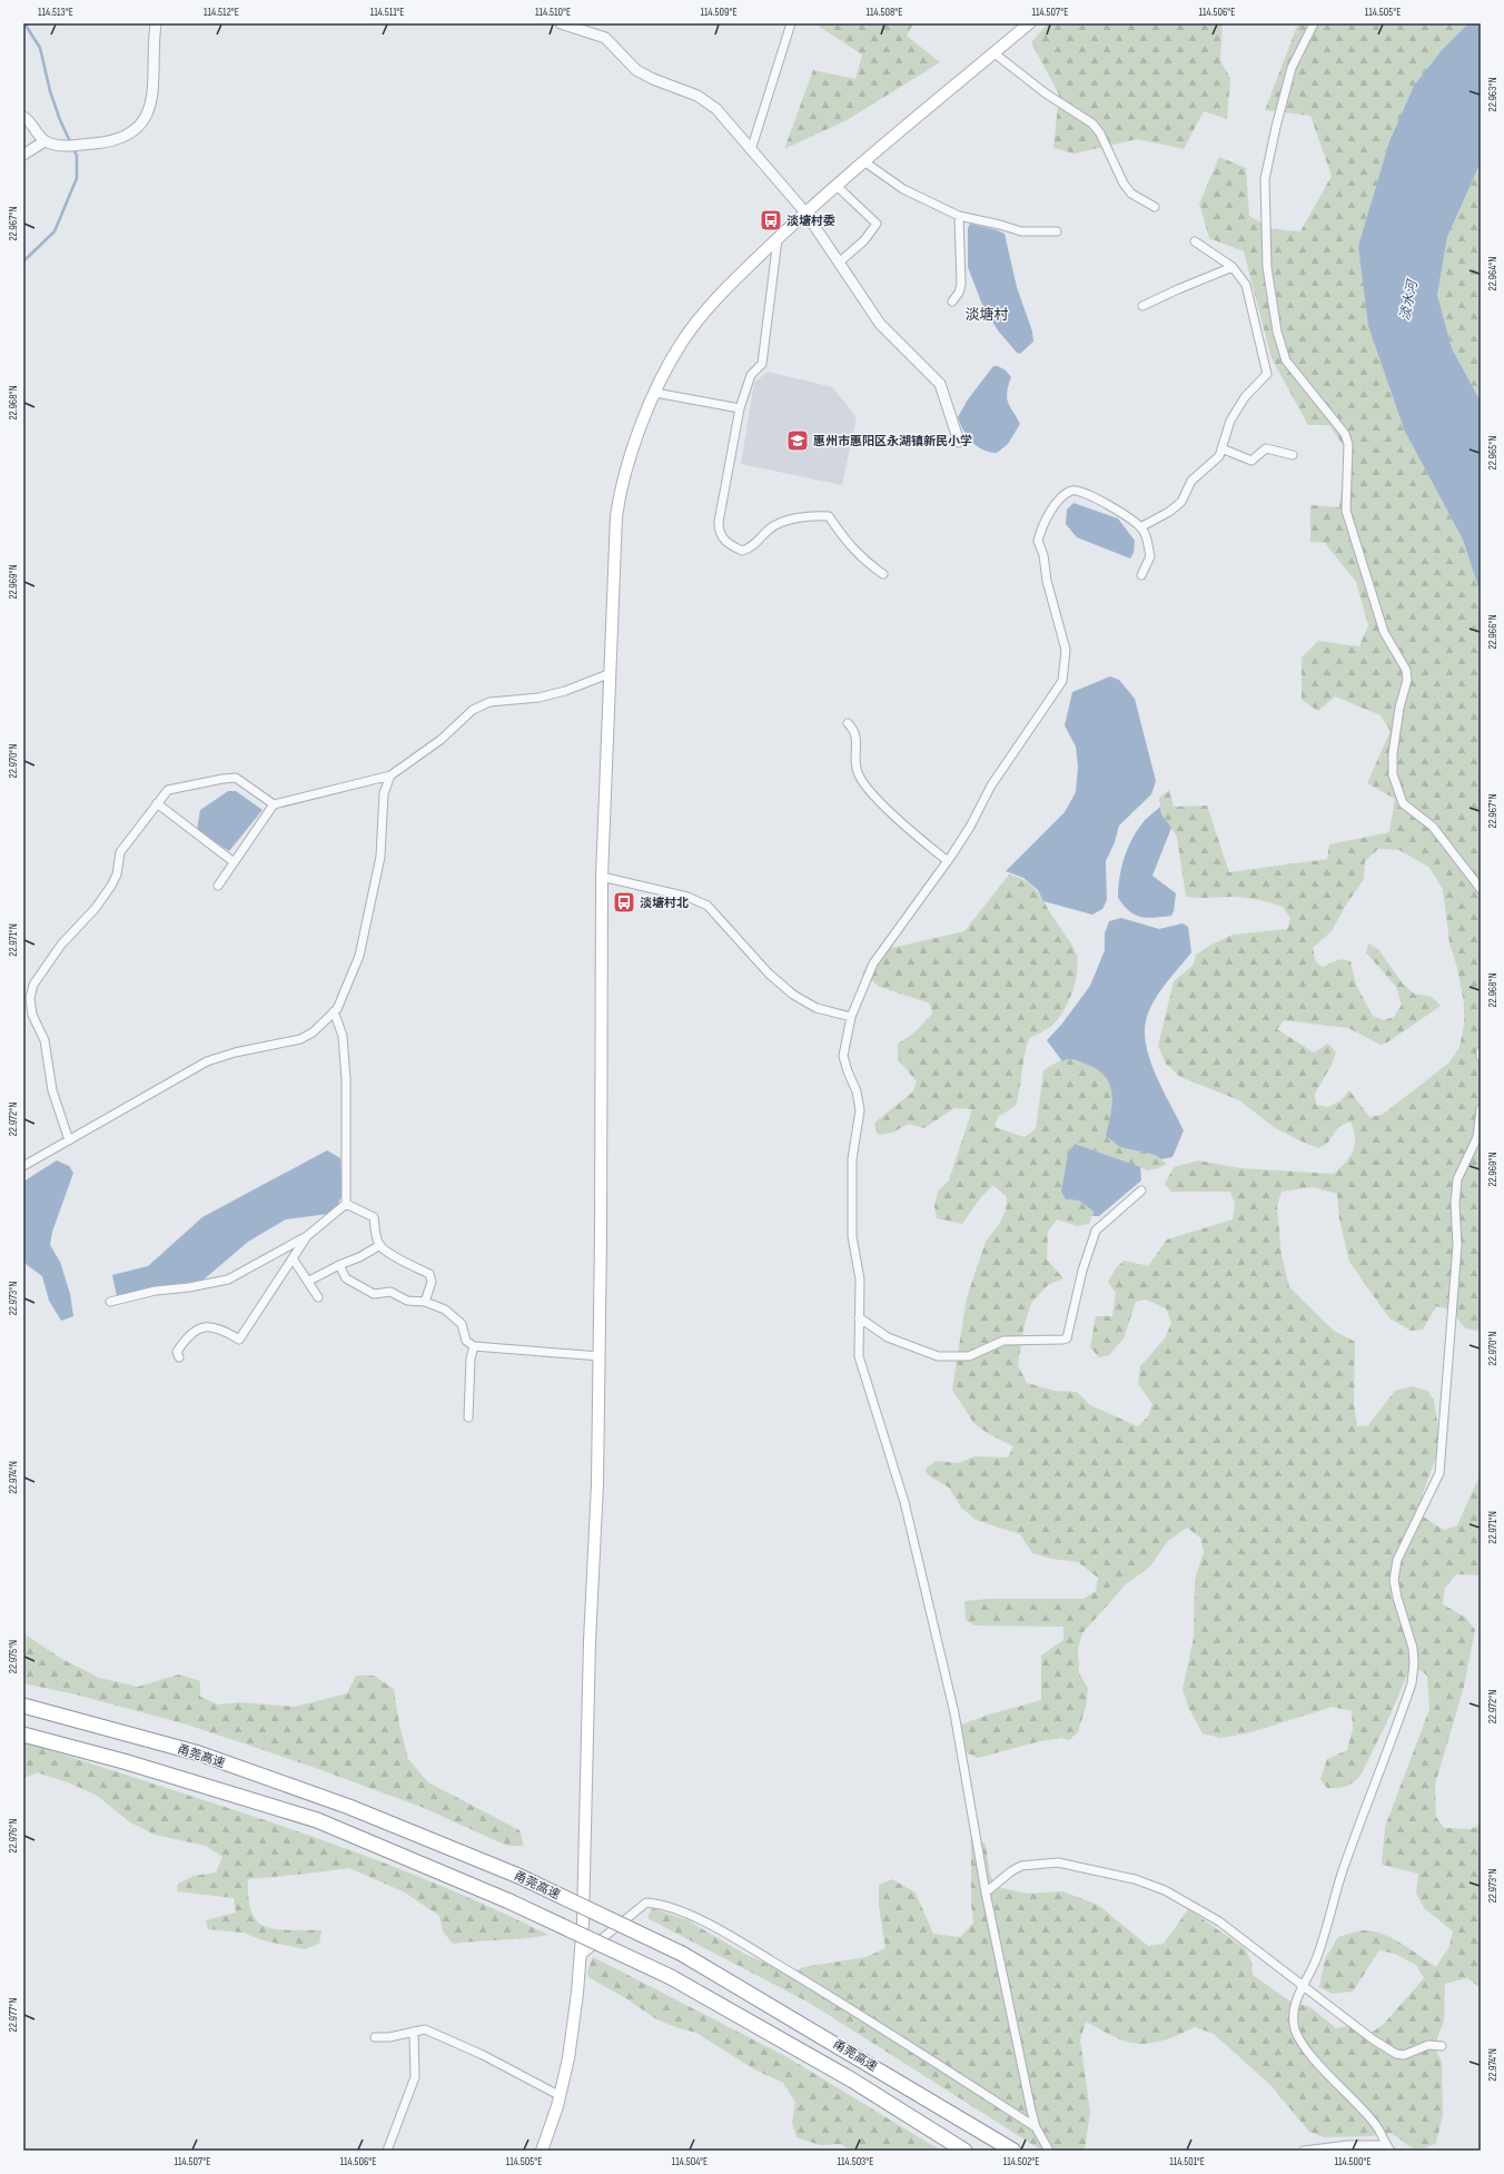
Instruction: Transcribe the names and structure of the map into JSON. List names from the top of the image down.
{
  "streets": {
    "highway": ["甬莞高速"]
  },
  "districts": ["淡塘村"],
  "water": ["淡水河"],
  "places": {
    "bus stop": ["淡塘村委", "淡塘村北"],
    "school or university": ["惠州市惠阳区永湖镇新民小学"]
  },
  "coordinates": [
    "114.513°E",
    "114.512°E",
    "114.511°E",
    "114.510°E",
    "114.509°E",
    "114.508°E",
    "114.507°E",
    "114.506°E",
    "114.505°E",
    "22.963°N",
    "22.967°N",
    "22.964°N",
    "22.968°N",
    "22.965°N",
    "22.969°N",
    "22.966°N",
    "22.970°N",
    "22.971°N",
    "22.972°N",
    "22.973°N",
    "22.974°N",
    "22.975°N",
    "22.976°N",
    "22.977°N",
    "114.504°E",
    "114.503°E",
    "114.502°E",
    "114.501°E",
    "114.500°E"
  ]
}
